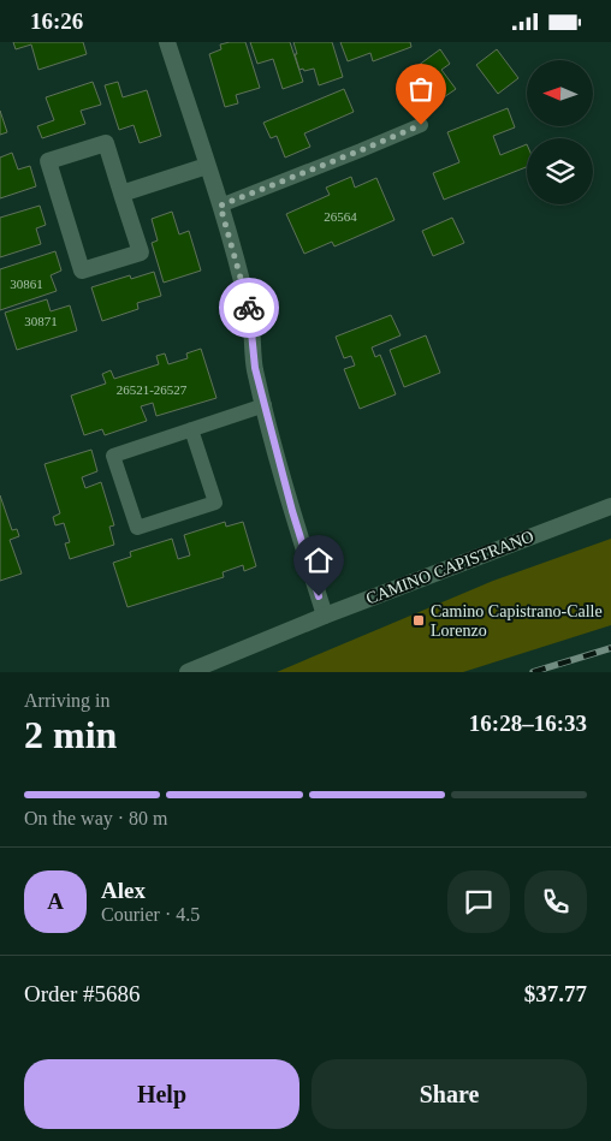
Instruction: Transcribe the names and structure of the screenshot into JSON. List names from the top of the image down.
{
  "streets": {
    "street": ["CAMINO CAPISTRANO"]
  },
  "places": {
    "transit": ["Camino Capistrano-Calle Lorenzo"]
  },
  "house_numbers": [
    "26564",
    "30861",
    "30871",
    "26521-26527"
  ],
  "north": "left",
  "page": {
    "status": "16:26",
    "heading": ["2 min", "Arriving in", "16:28–16:33"],
    "panel": [
      "Alex",
      "Courier · 4.5",
      "Order #5686",
      "$37.77"
    ],
    "bar": "On the way · 80 m",
    "round": "A",
    "buttons": ["Help", "Share"]
  }
}
